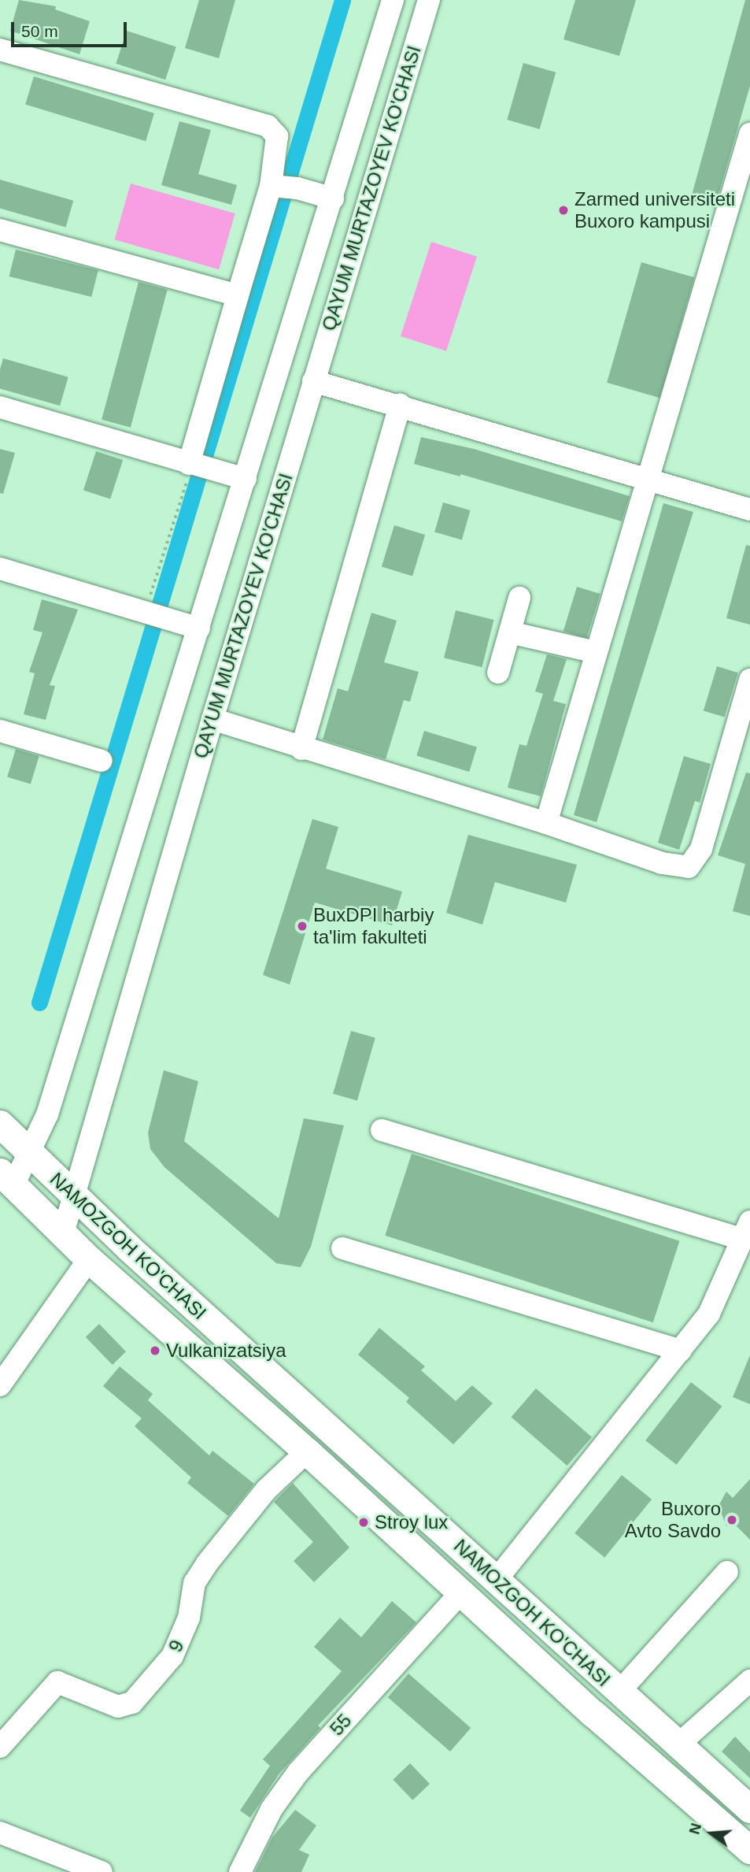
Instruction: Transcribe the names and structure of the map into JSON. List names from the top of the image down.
{
  "streets": {
    "main road": ["NAMOZGOH KO'CHASI"],
    "street": ["QAYUM MURTAZOYEV KO'CHASI", "9", "55"]
  },
  "crossings": [
    ["QAYUM MURTAZOYEV KO'CHASI", "NAMOZGOH KO'CHASI"],
    ["NAMOZGOH KO'CHASI", "9"],
    ["NAMOZGOH KO'CHASI", "55"]
  ],
  "places": [
    "Zarmed universiteti Buxoro kampusi",
    "BuxDPI harbiy ta'lim fakulteti",
    "Vulkanizatsiya",
    "Buxoro Avto Savdo",
    "Stroy lux"
  ],
  "scale_bar": "50 m",
  "north": "left"
}
